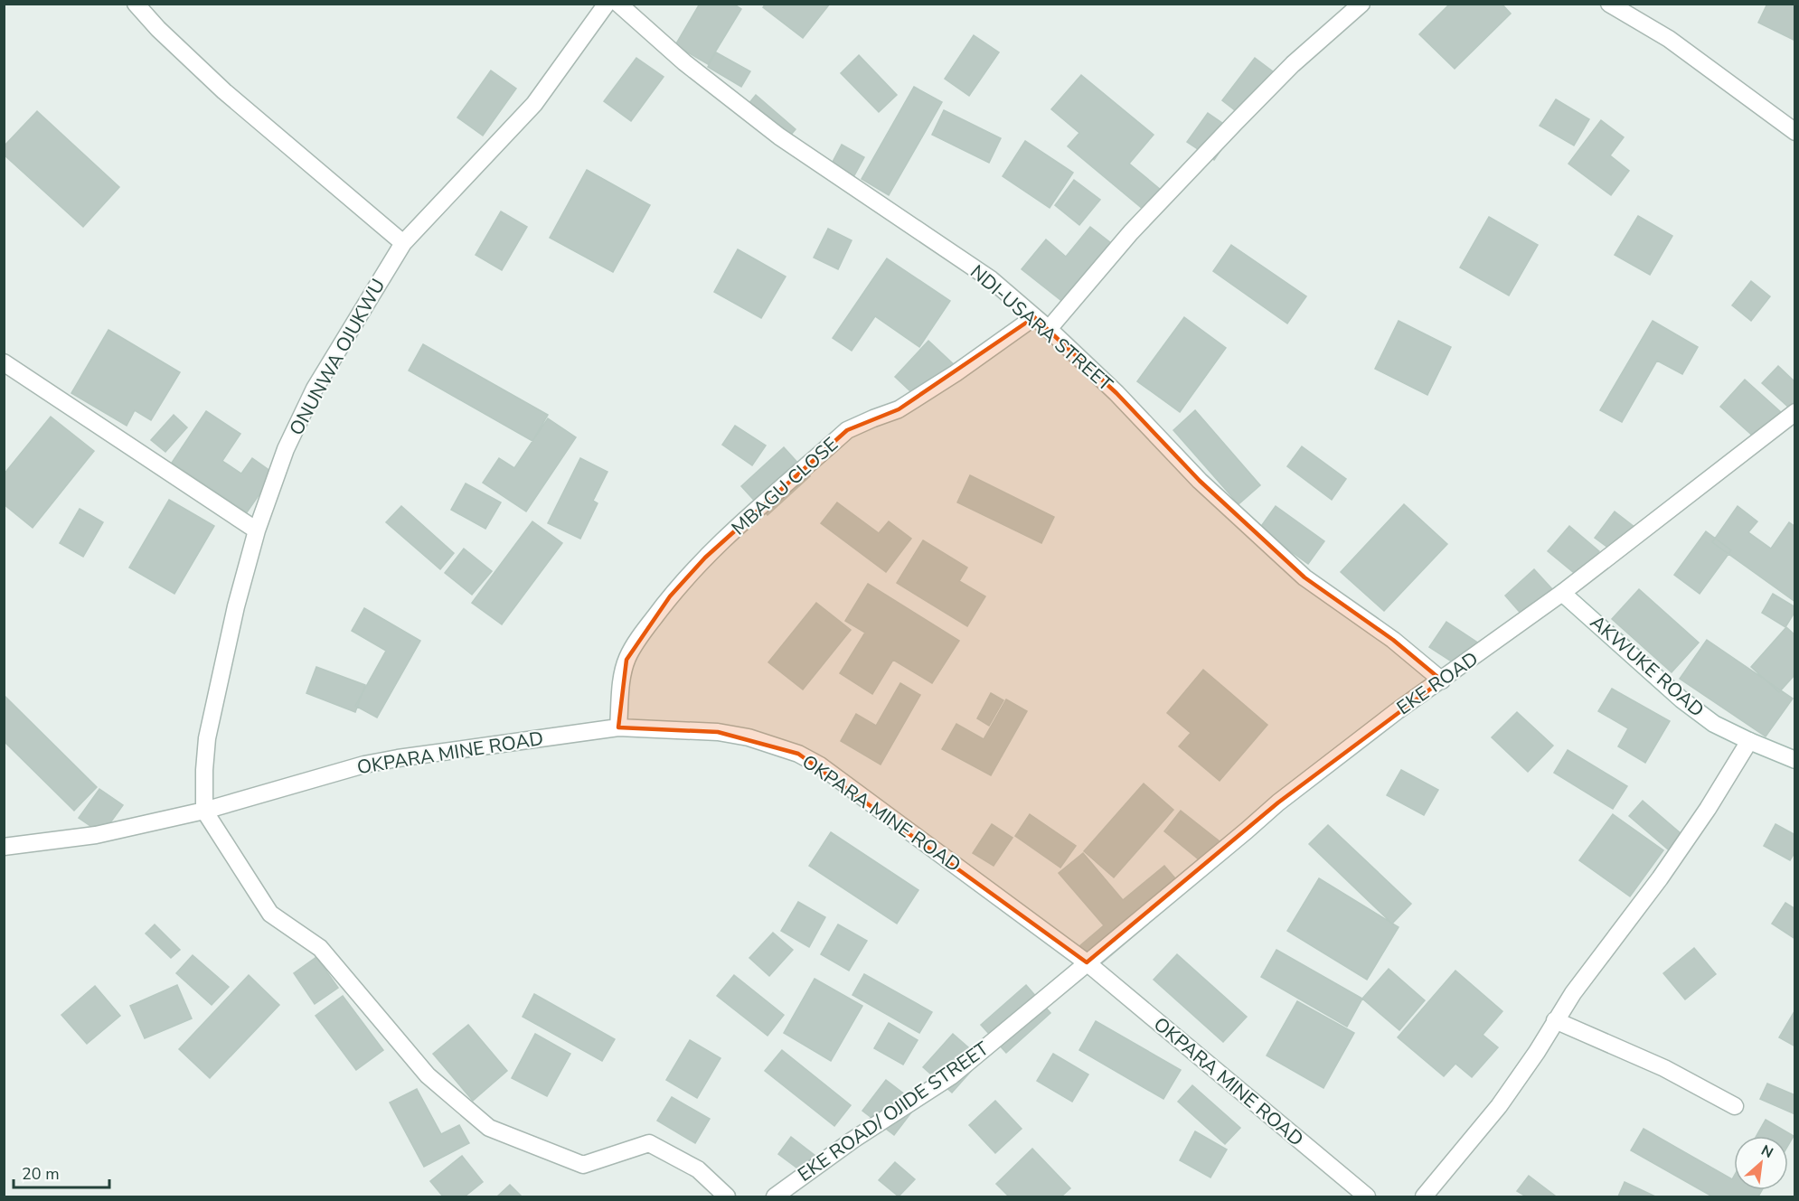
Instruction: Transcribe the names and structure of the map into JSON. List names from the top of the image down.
{
  "streets": {
    "street": [
      "NDI-USARA STREET",
      "ONUNWA OJUKWU",
      "MBAGU CLOSE",
      "AKWUKE ROAD",
      "EKE ROAD",
      "OKPARA MINE ROAD",
      "EKE ROAD/ OJIDE STREET"
    ]
  },
  "crossings": [
    ["NDI-USARA STREET", "MBAGU CLOSE"],
    ["NDI-USARA STREET", "EKE ROAD"],
    ["ONUNWA OJUKWU", "OKPARA MINE ROAD"],
    ["MBAGU CLOSE", "OKPARA MINE ROAD"],
    ["AKWUKE ROAD", "EKE ROAD"],
    ["EKE ROAD", "OKPARA MINE ROAD"],
    ["EKE ROAD", "EKE ROAD/ OJIDE STREET"],
    ["OKPARA MINE ROAD", "EKE ROAD/ OJIDE STREET"]
  ],
  "scale_bar": "20 m",
  "north": "top right"
}
